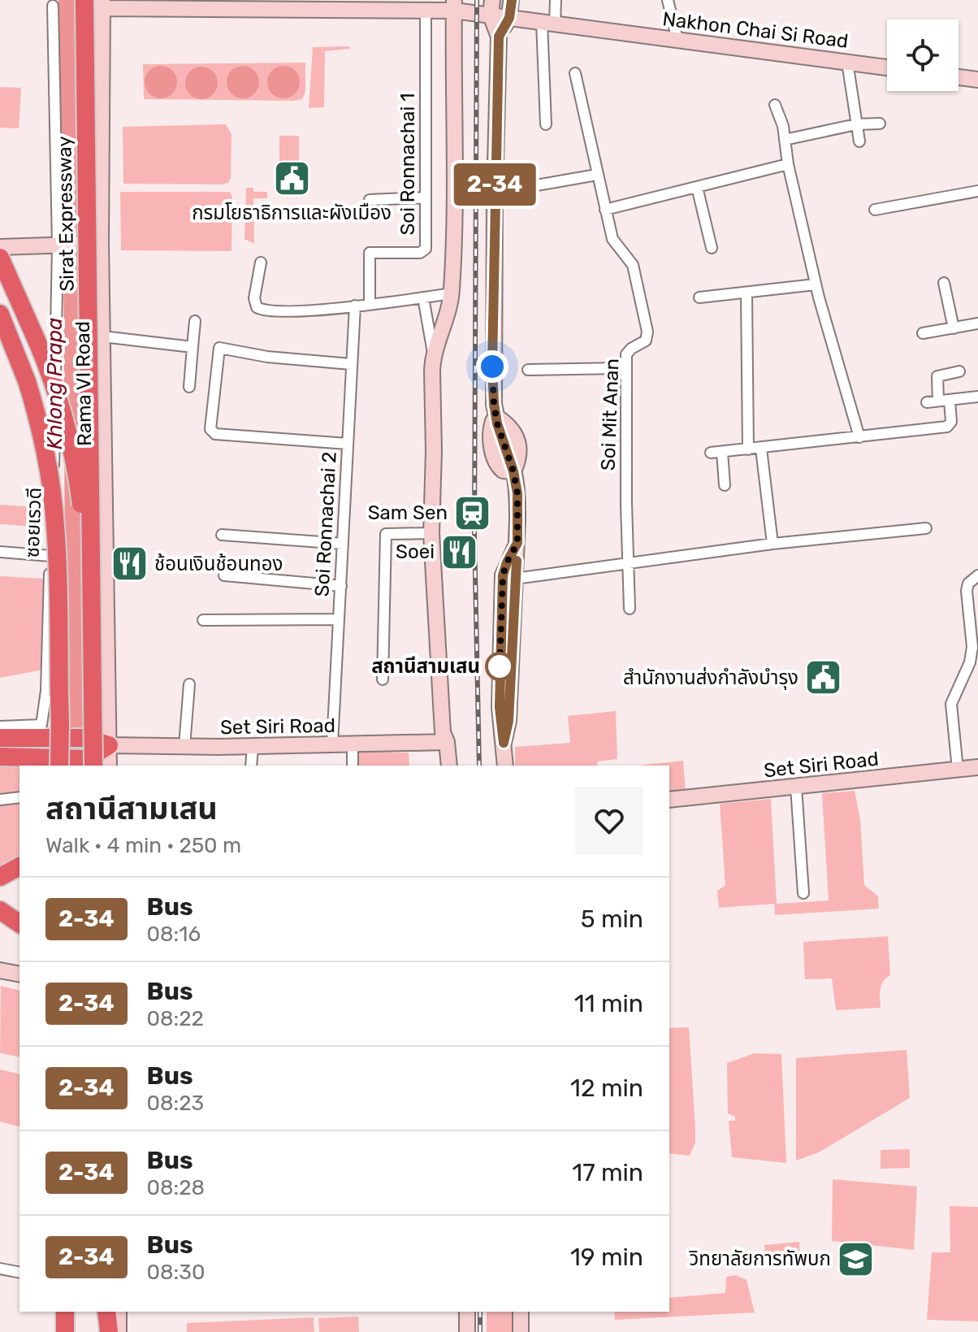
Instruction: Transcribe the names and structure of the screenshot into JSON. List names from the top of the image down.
{
  "streets": {
    "highway": ["Sirat Expressway"],
    "street": [
      "Nakhon Chai Si Road",
      "Soi Ronnachai 1",
      "Rama VI Road",
      "Soi Mit Anan",
      "ซอยเรวดี",
      "Soi Ronnachai 2",
      "Set Siri Road"
    ]
  },
  "crossings": [
    ["Nakhon Chai Si Road", "Soi Ronnachai 1"],
    ["Nakhon Chai Si Road", "Rama VI Road"],
    ["Rama VI Road", "Set Siri Road"],
    ["Soi Ronnachai 2", "Set Siri Road"]
  ],
  "water": ["Khlong Prapa"],
  "places": {
    "public building": ["กรมโยธาธิการและผังเมือง", "สํานักงานส่งกําลังบํารุง"],
    "station": ["Sam Sen"],
    "restaurant": ["Soei", "ช้อนเงินช้อนทอง"],
    "other": ["สถานีสามเสน"],
    "school or university": ["วิทยาลัยการทัพบก"]
  },
  "lines": ["bus line 2-34"],
  "page": {
    "on_map": "2-34",
    "heading": ["สถานีสามเสน", "Walk · 4 min · 250 m"],
    "list": [
      {
        "mark": "2-34",
        "name": "Bus",
        "note": "08:16",
        "value": "5 min"
      },
      {
        "mark": "2-34",
        "name": "Bus",
        "note": "08:22",
        "value": "11 min"
      },
      {
        "mark": "2-34",
        "name": "Bus",
        "note": "08:23",
        "value": "12 min"
      },
      {
        "mark": "2-34",
        "name": "Bus",
        "note": "08:28",
        "value": "17 min"
      },
      {
        "mark": "2-34",
        "name": "Bus",
        "note": "08:30",
        "value": "19 min"
      }
    ]
  }
}
